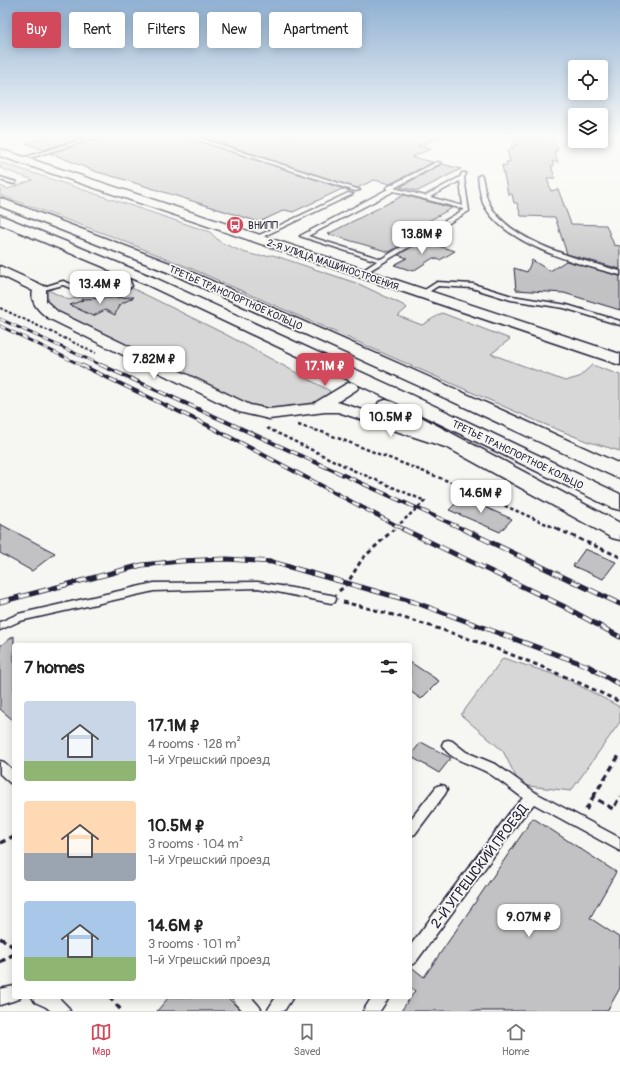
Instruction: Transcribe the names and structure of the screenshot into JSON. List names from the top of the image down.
{
  "streets": {
    "main road": ["2-Я УЛИЦА МАШИНОСТРОЕНИЯ", "ТРЕТЬЕ ТРАНСПОРТНОЕ КОЛЬЦО"],
    "lane": ["2-Й УГРЕШСКИЙ ПРОЕЗД"]
  },
  "places": {
    "bus stop": ["ВНИПП"]
  },
  "page": {
    "chip": [
      "Buy",
      "Rent",
      "Filters",
      "New",
      "Apartment"
    ],
    "price": [
      "13.8M ₽",
      "13.4M ₽",
      "7.82M ₽",
      "17.1M ₽",
      "10.5M ₽",
      "14.6M ₽",
      "9.07M ₽"
    ],
    "heading": "7 homes",
    "list": [
      {
        "name": "17.1M ₽",
        "note": "4 rooms · 128 m² · 1-й Угрешский проезд"
      },
      {
        "name": "10.5M ₽",
        "note": "3 rooms · 104 m² · 1-й Угрешский проезд"
      },
      {
        "name": "14.6M ₽",
        "note": "3 rooms · 101 m² · 1-й Угрешский проезд"
      }
    ],
    "tabs": ["Map", "Saved", "Home"]
  }
}
